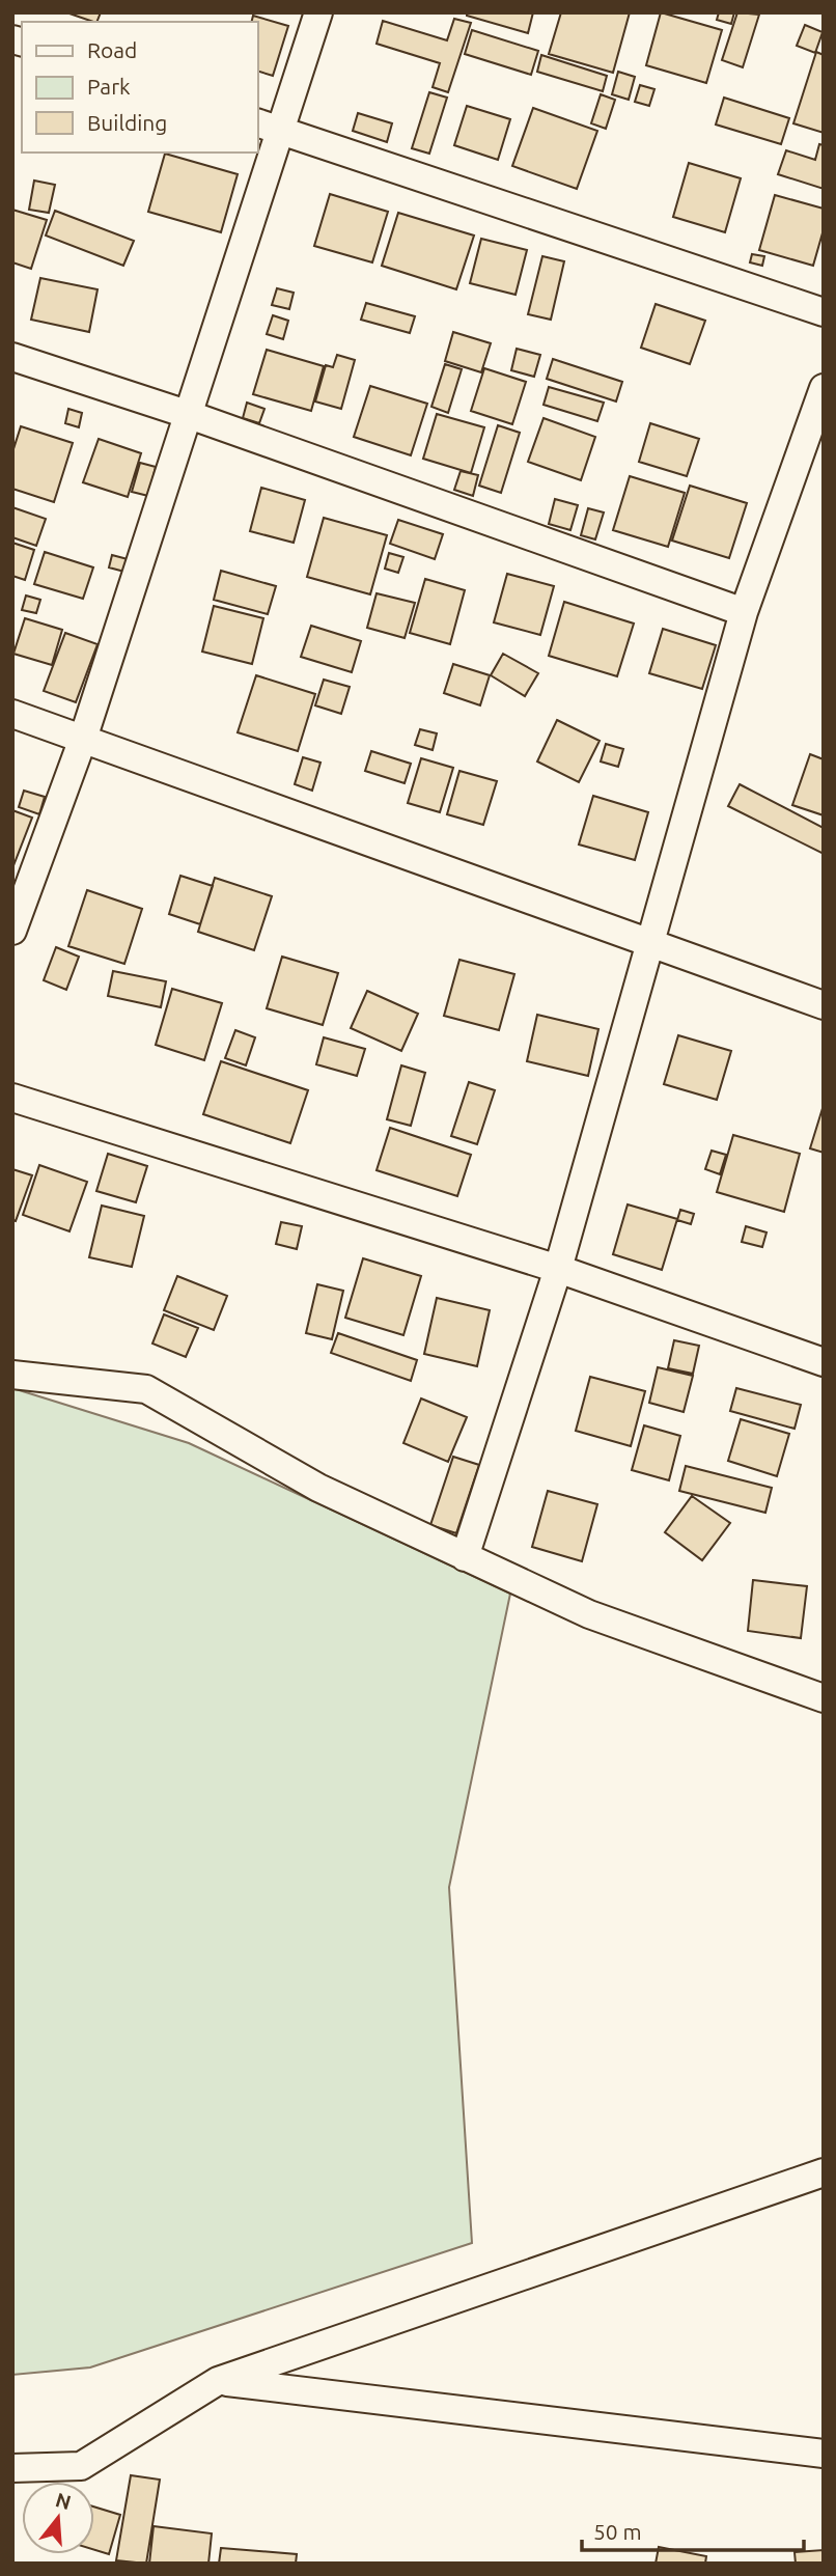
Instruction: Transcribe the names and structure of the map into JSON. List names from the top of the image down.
{
  "legend": ["Road", "Park", "Building"],
  "scale_bar": "50 m",
  "north": "top"
}
